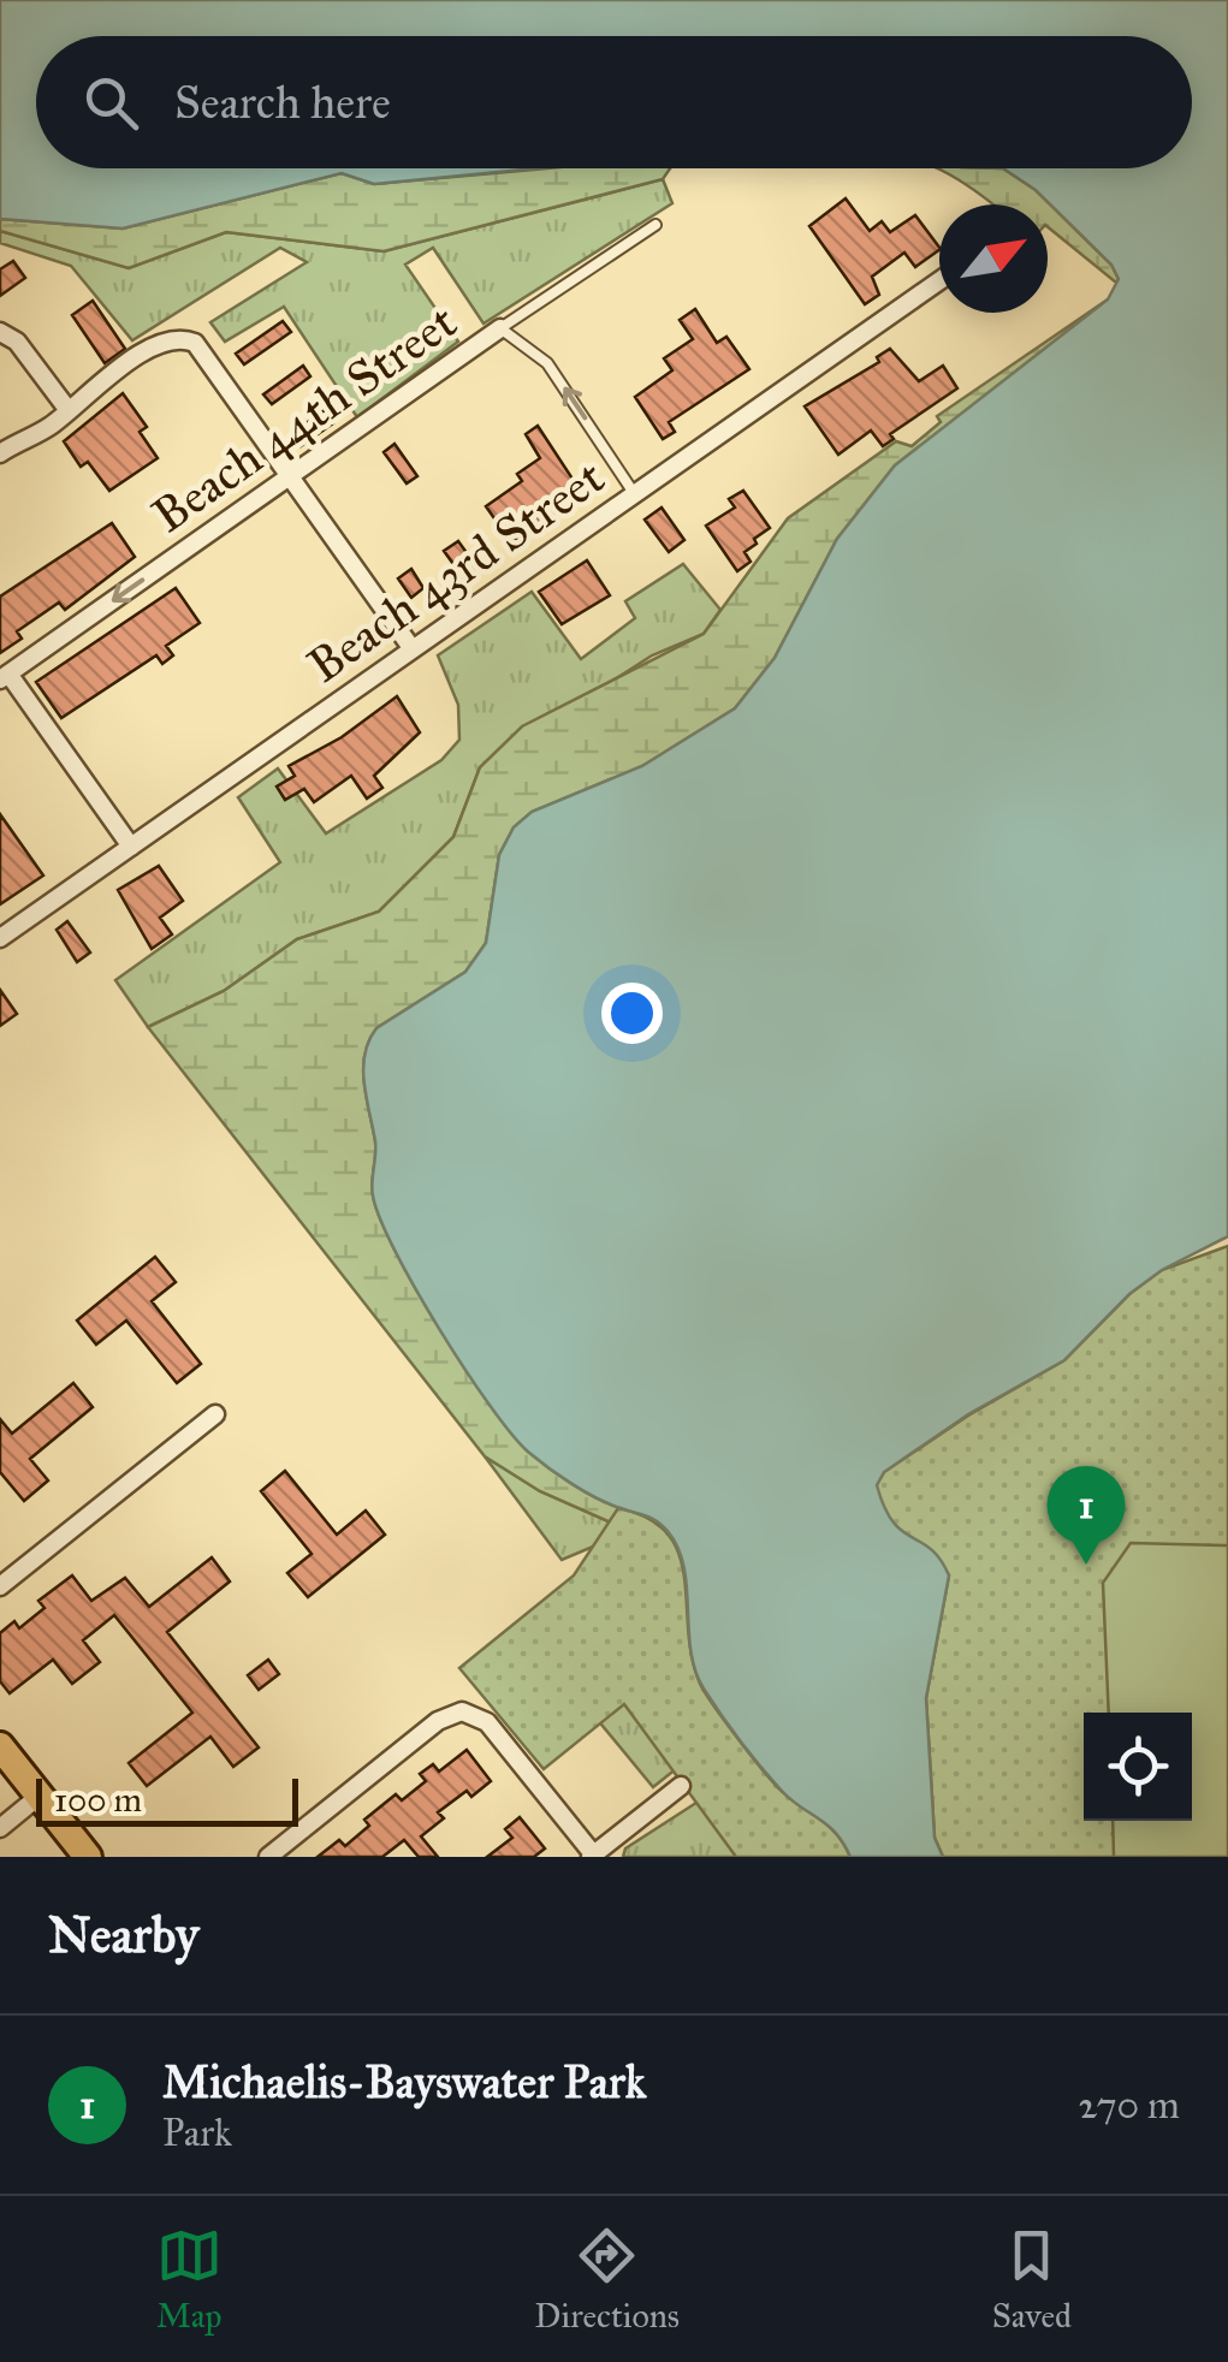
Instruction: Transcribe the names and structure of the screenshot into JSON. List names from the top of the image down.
{
  "streets": {
    "street": ["Beach 44th Street", "Beach 43rd Street"]
  },
  "one_way": ["Beach 44th Street"],
  "scale_bar": "100 m",
  "north": "top right",
  "page": {
    "search": "Search here",
    "pins": "1",
    "scale": "100 m",
    "heading": "Nearby",
    "list": [
      {
        "mark": "1",
        "name": "Michaelis-Bayswater Park",
        "note": "Park",
        "value": "270 m"
      }
    ],
    "nav": ["Map", "Directions", "Saved"]
  }
}
